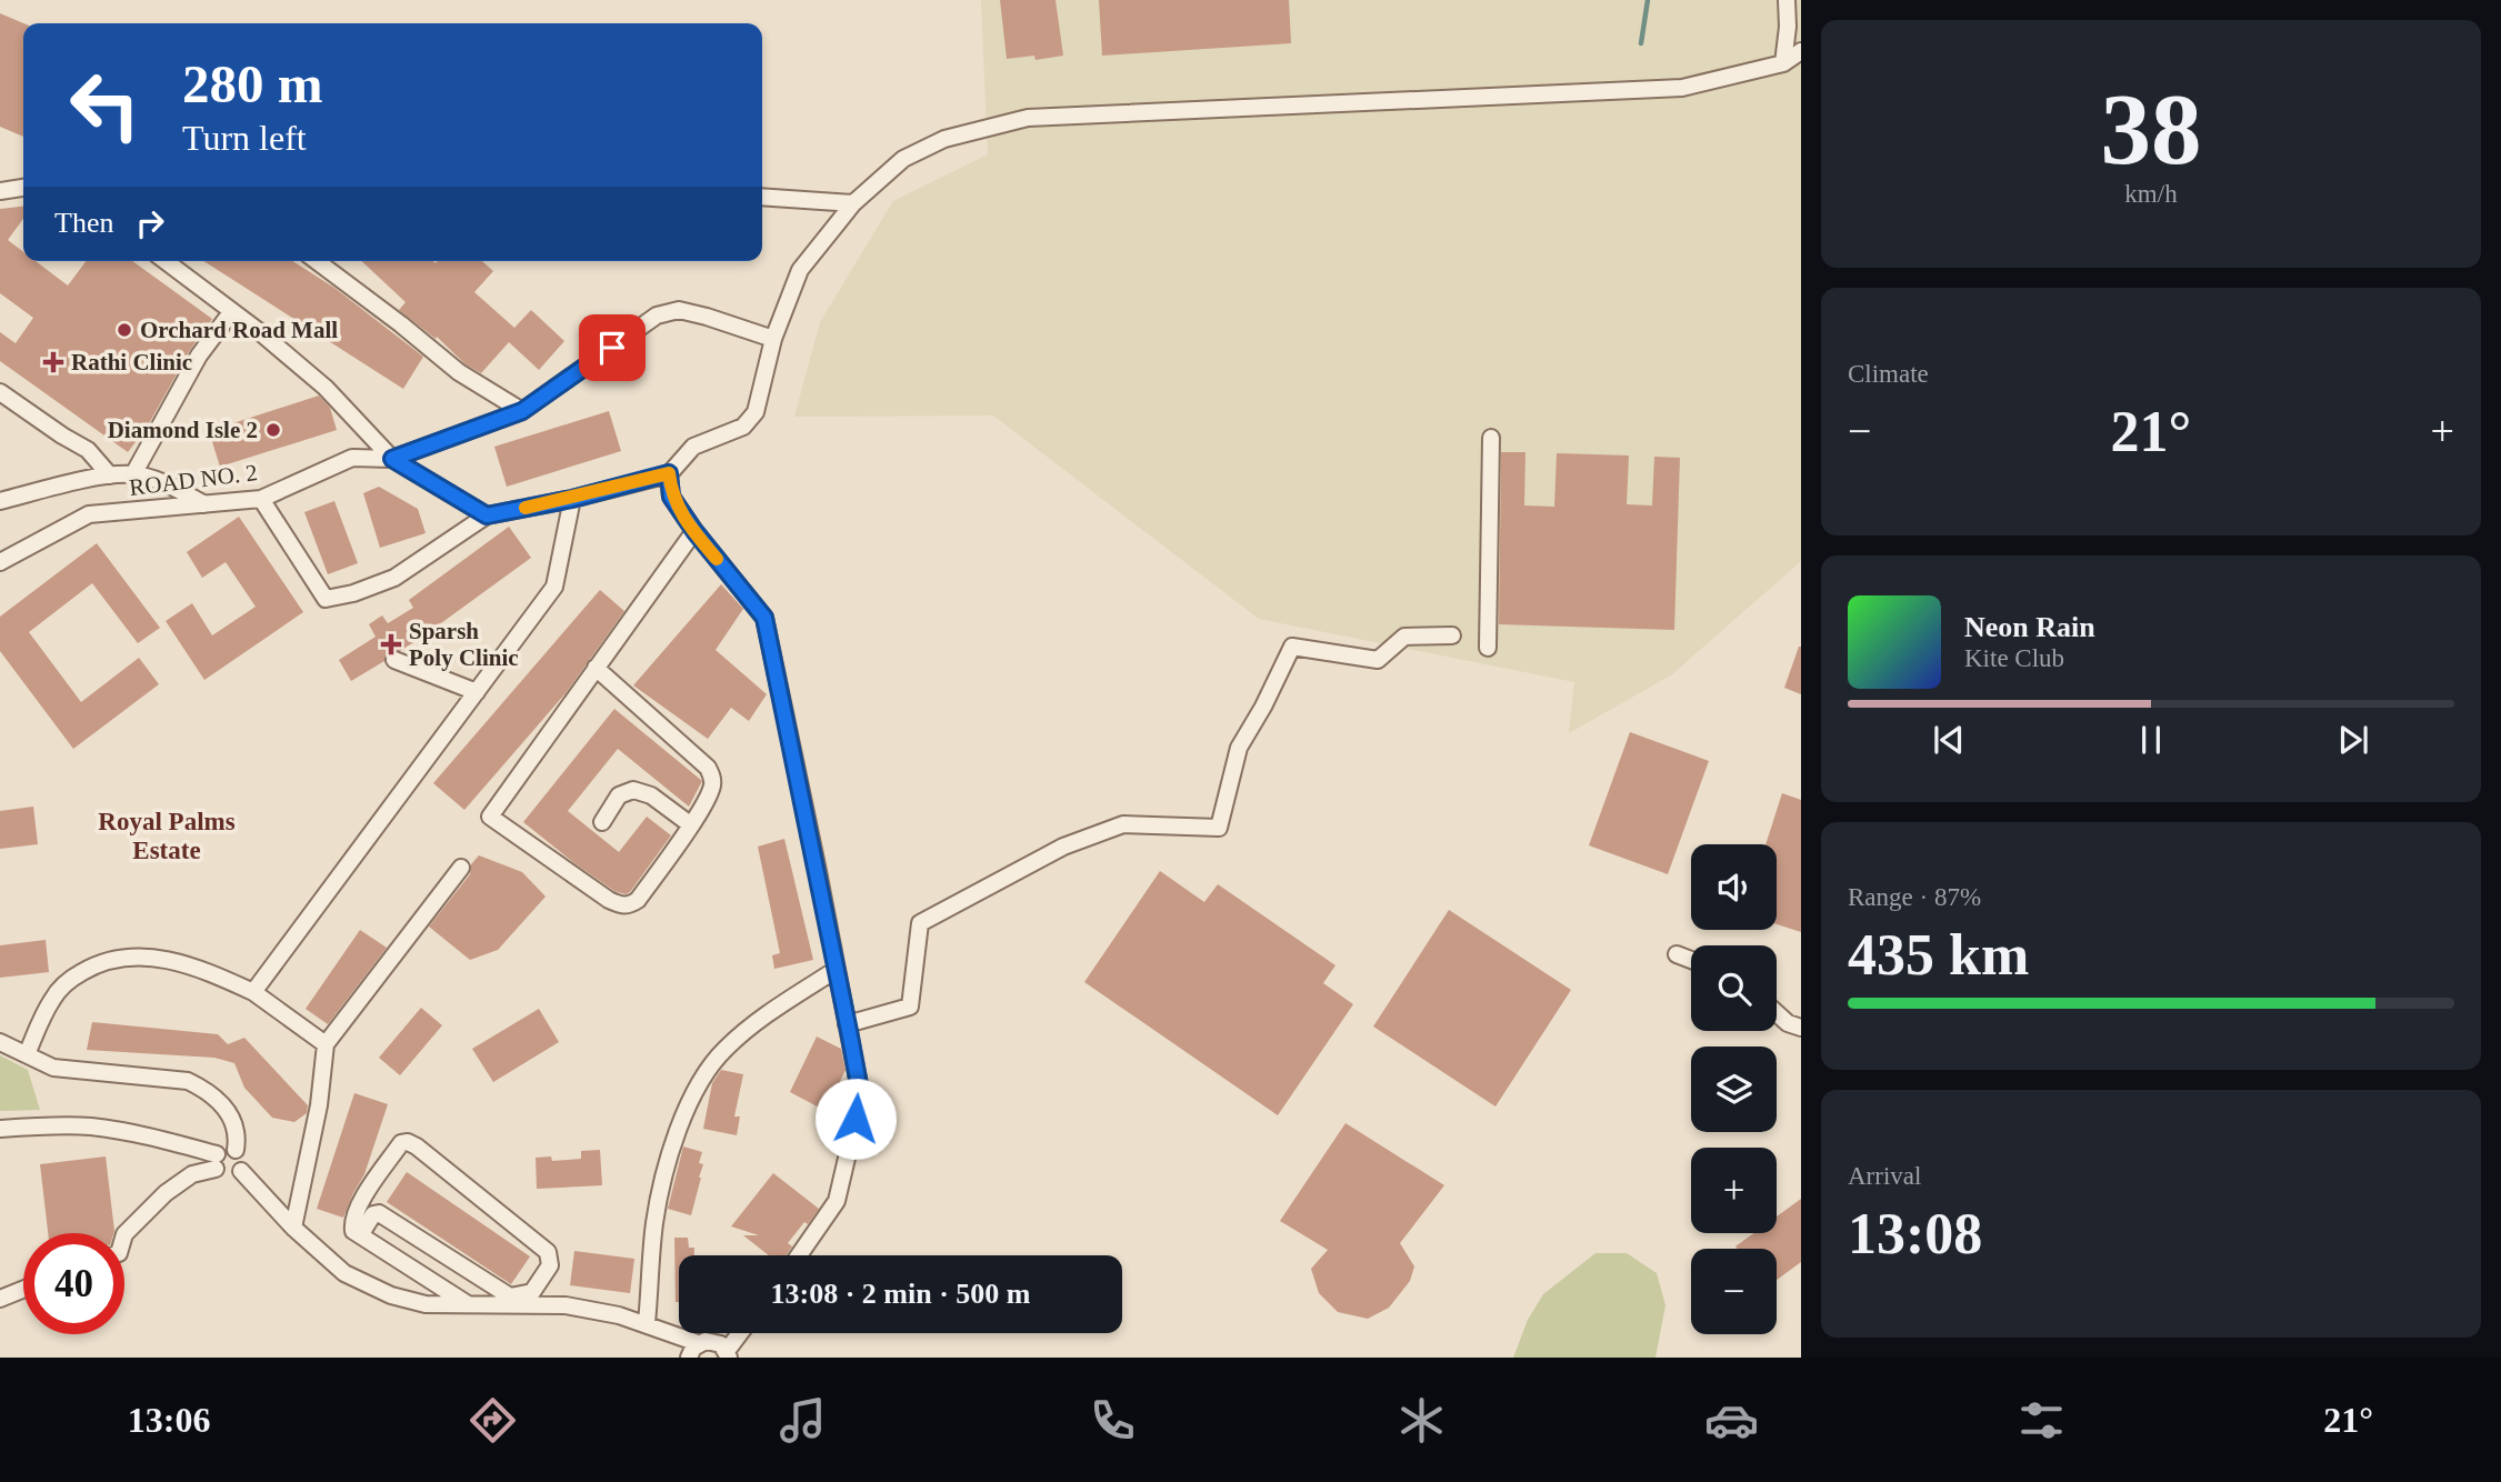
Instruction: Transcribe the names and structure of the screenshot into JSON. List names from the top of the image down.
{
  "streets": {
    "street": ["ROAD NO. 2"]
  },
  "districts": ["Royal Palms Estate"],
  "places": {
    "other": ["Orchard Road Mall", "Diamond Isle 2"],
    "health": ["Rathi Clinic", "Sparsh Poly Clinic"]
  },
  "page": {
    "tile": [
      ["38", "km/h"],
      "Climate",
      ["Range · 87%", "435 km"],
      ["Arrival", "13:08"]
    ],
    "turn": ["280 m", "Turn left"],
    "then": "Then",
    "heat": ["−", "21°", "+"],
    "song": ["Neon Rain", "Kite Club"],
    "map_buttons": ["+", "−"],
    "limit": "40",
    "trip": "13:08 · 2 min · 500 m",
    "tabs": ["13:06", "21°"]
  }
}
